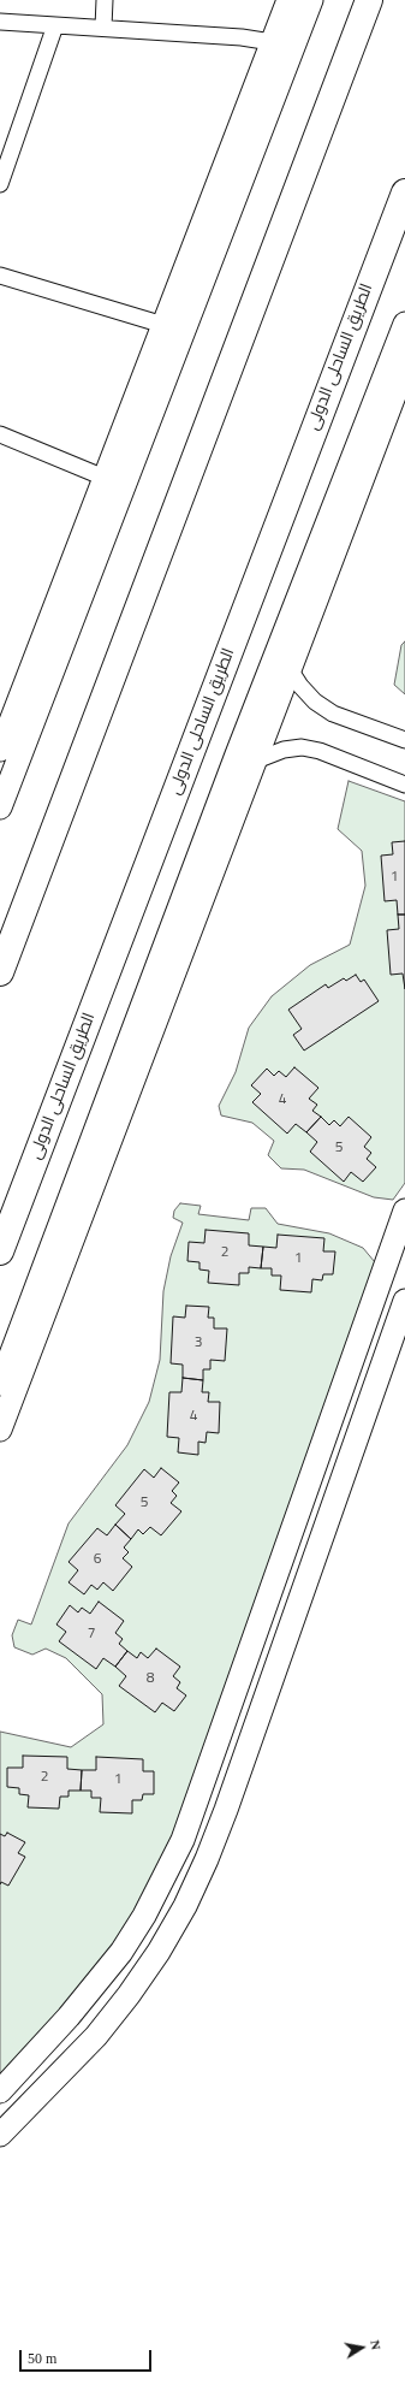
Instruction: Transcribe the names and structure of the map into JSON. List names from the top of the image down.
{
  "streets": {
    "highway": ["الطريق الساحلى الدولى"]
  },
  "house_numbers": [
    "1",
    "4",
    "5",
    "2",
    "1",
    "3",
    "4",
    "5",
    "6",
    "7",
    "8",
    "2",
    "1"
  ],
  "scale_bar": "50 m",
  "north": "right"
}
